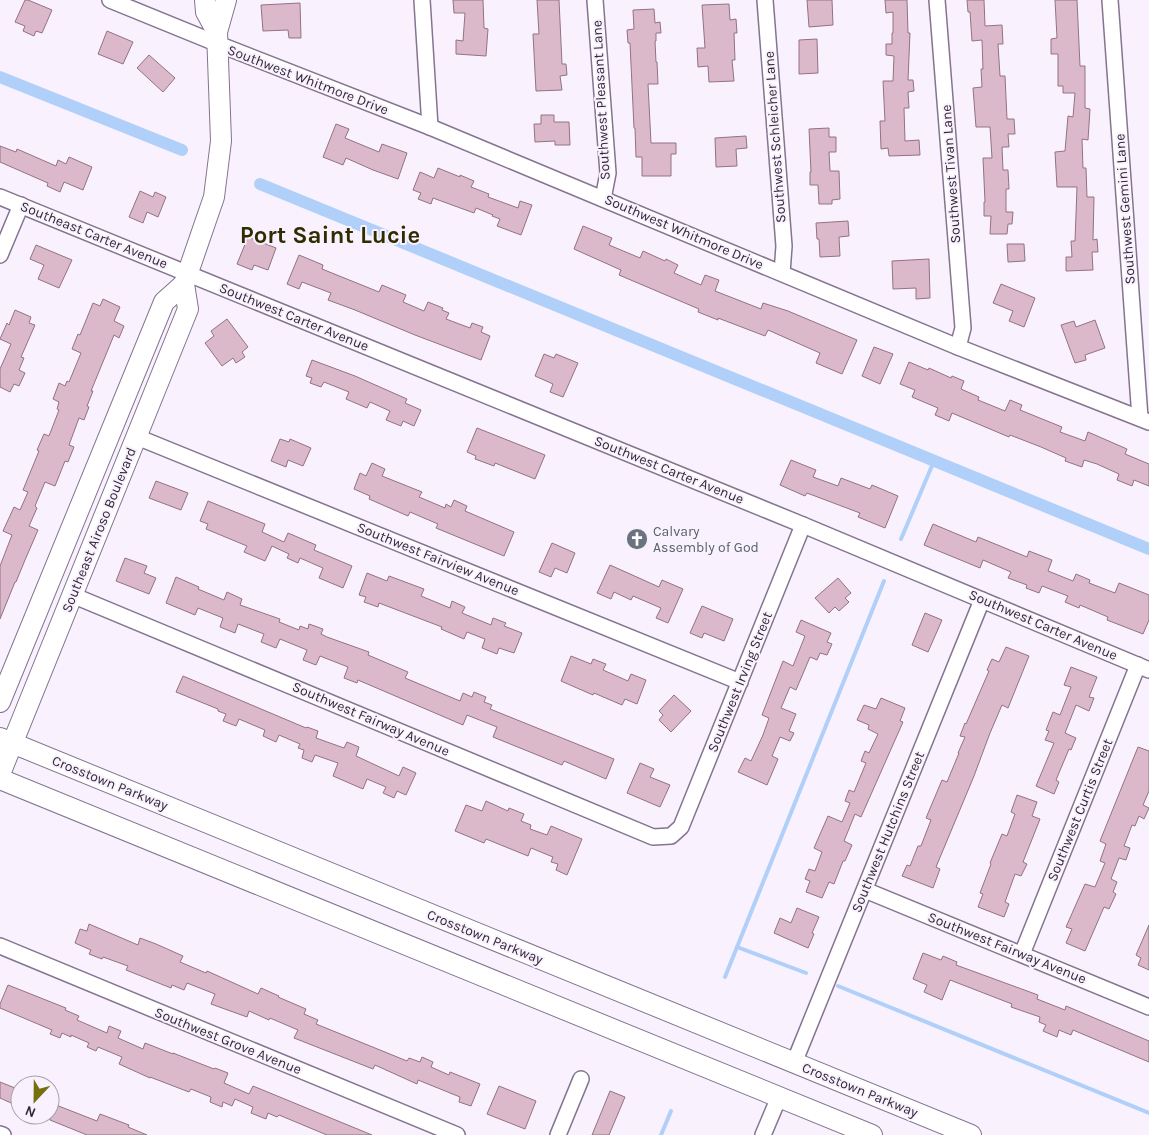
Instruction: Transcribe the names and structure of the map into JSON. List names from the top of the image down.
{
  "streets": {
    "main road": ["Southeast Airoso Boulevard", "Crosstown Parkway"],
    "street": [
      "Southwest Whitmore Drive",
      "Southwest Pleasant Lane",
      "Southwest Schleicher Lane",
      "Southwest Tivan Lane",
      "Southwest Gemini Lane",
      "Southeast Carter Avenue",
      "Southwest Carter Avenue",
      "Southwest Fairview Avenue",
      "Southwest Irving Street",
      "Southwest Fairway Avenue",
      "Southwest Curtis Street",
      "Southwest Hutchins Street",
      "Southwest Grove Avenue"
    ]
  },
  "crossings": [
    ["Southwest Whitmore Drive", "Southwest Pleasant Lane"],
    ["Southwest Whitmore Drive", "Southwest Schleicher Lane"],
    ["Southwest Whitmore Drive", "Southwest Tivan Lane"],
    ["Southwest Whitmore Drive", "Southwest Gemini Lane"],
    ["Southwest Whitmore Drive", "Southeast Airoso Boulevard"],
    ["Southeast Carter Avenue", "Southwest Carter Avenue"],
    ["Southeast Carter Avenue", "Southeast Airoso Boulevard"],
    ["Southwest Carter Avenue", "Southeast Airoso Boulevard"],
    ["Southwest Carter Avenue", "Southwest Irving Street"],
    ["Southwest Carter Avenue", "Southwest Curtis Street"],
    ["Southwest Carter Avenue", "Southwest Hutchins Street"],
    ["Southeast Airoso Boulevard", "Southwest Fairview Avenue"],
    ["Southeast Airoso Boulevard", "Southwest Fairway Avenue"],
    ["Southeast Airoso Boulevard", "Crosstown Parkway"],
    ["Southwest Fairview Avenue", "Southwest Irving Street"],
    ["Southwest Irving Street", "Southwest Fairway Avenue"],
    ["Southwest Fairway Avenue", "Southwest Curtis Street"],
    ["Southwest Fairway Avenue", "Southwest Hutchins Street"],
    ["Crosstown Parkway", "Southwest Hutchins Street"]
  ],
  "districts": ["Port Saint Lucie"],
  "places": {
    "church": ["Calvary Assembly of God"]
  },
  "north": "bottom"
}
